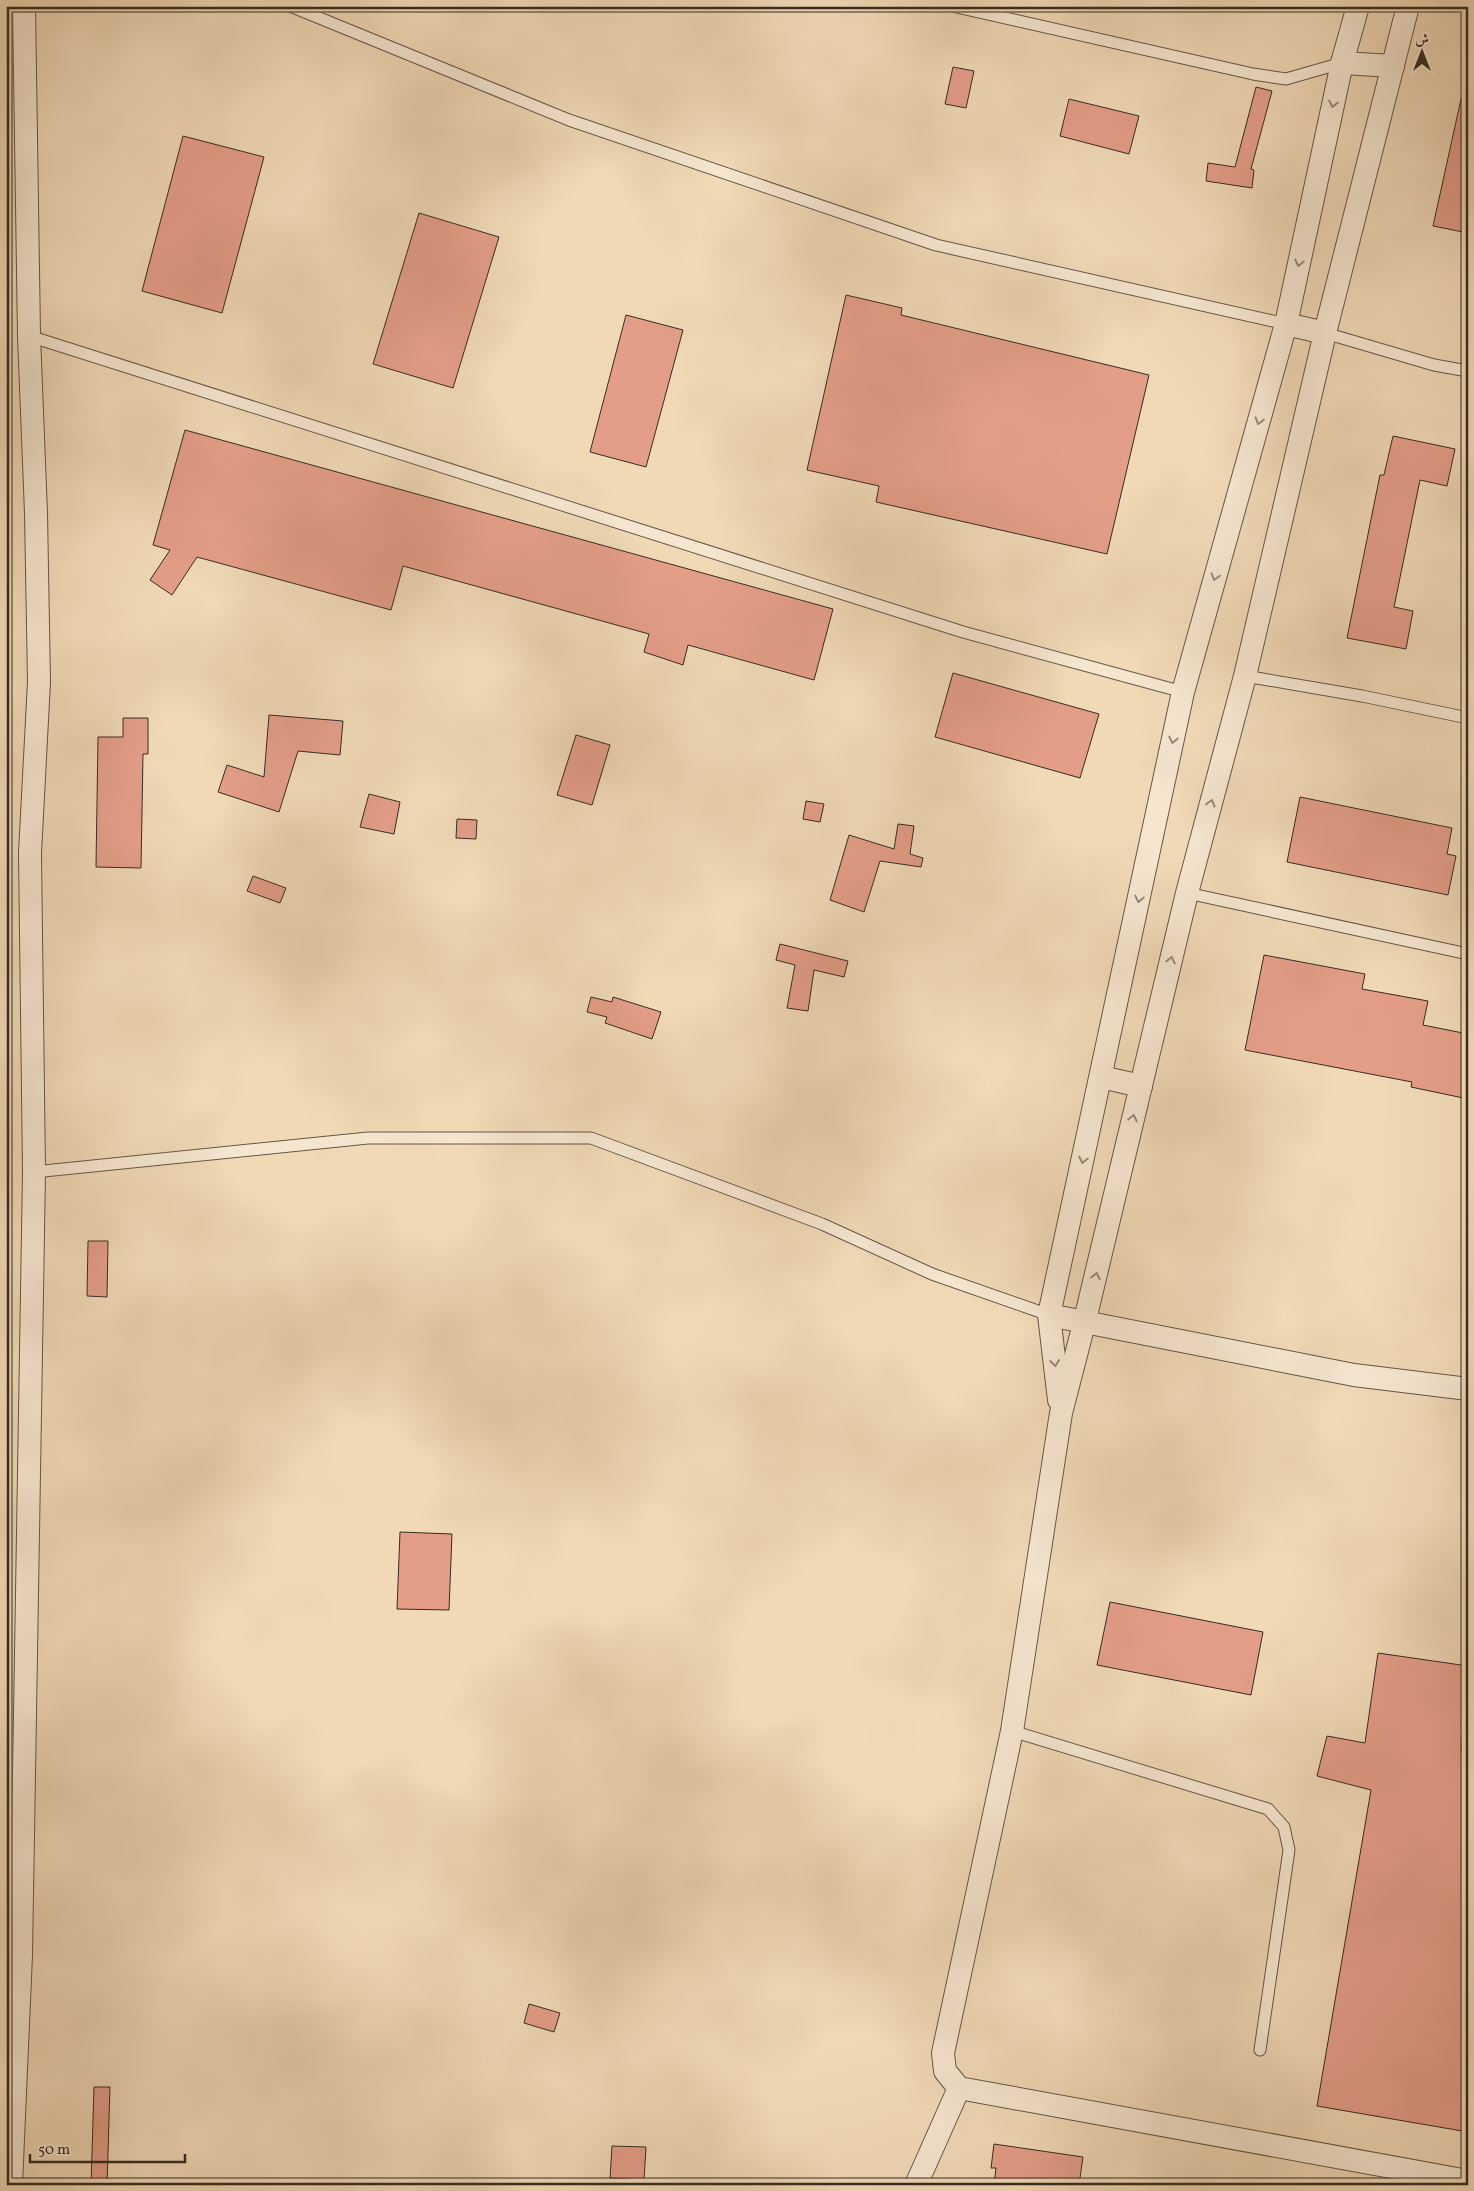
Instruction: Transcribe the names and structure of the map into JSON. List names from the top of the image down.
{
  "scale_bar": "50 m",
  "north": "top"
}
